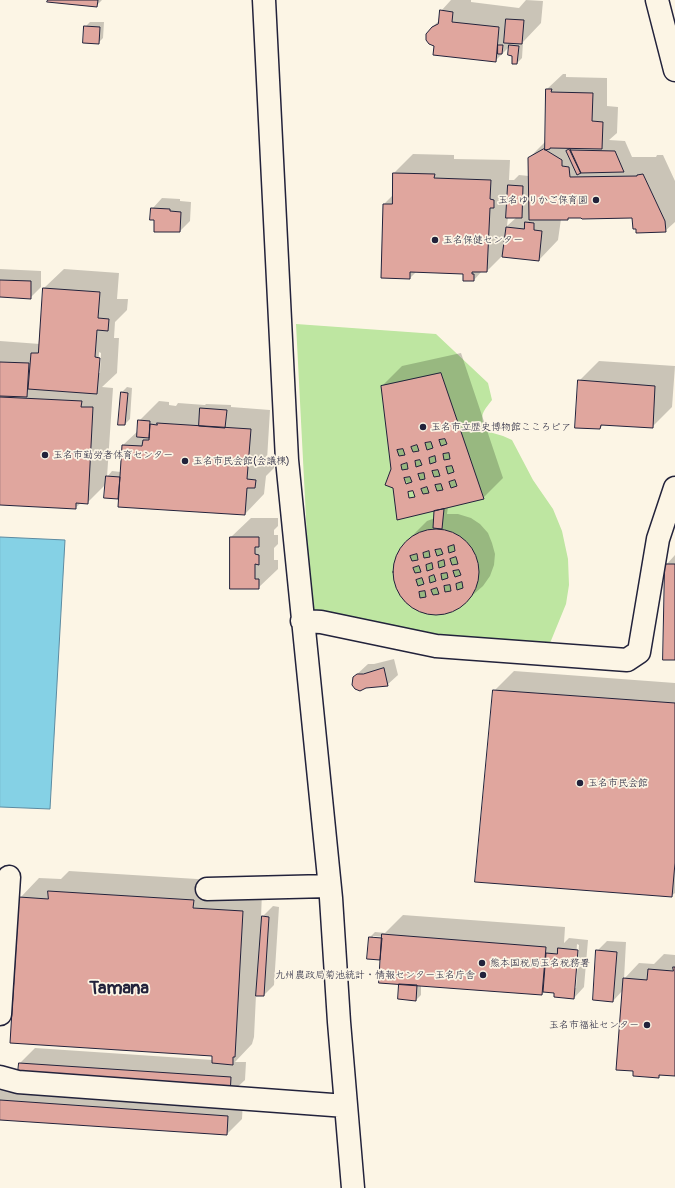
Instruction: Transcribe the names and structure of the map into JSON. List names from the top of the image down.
{
  "districts": ["Tamana"],
  "places": [
    "玉名ゆりかご保育園",
    "玉名保健センター",
    "玉名市立歴史博物館こころピア",
    "玉名市勤労者体育センター",
    "玉名市民会館(会議棟)",
    "玉名市民会館",
    "熊本国税局玉名税務署",
    "九州農政局菊池統計・情報センター玉名庁舎",
    "玉名市福祉センター"
  ]
}
